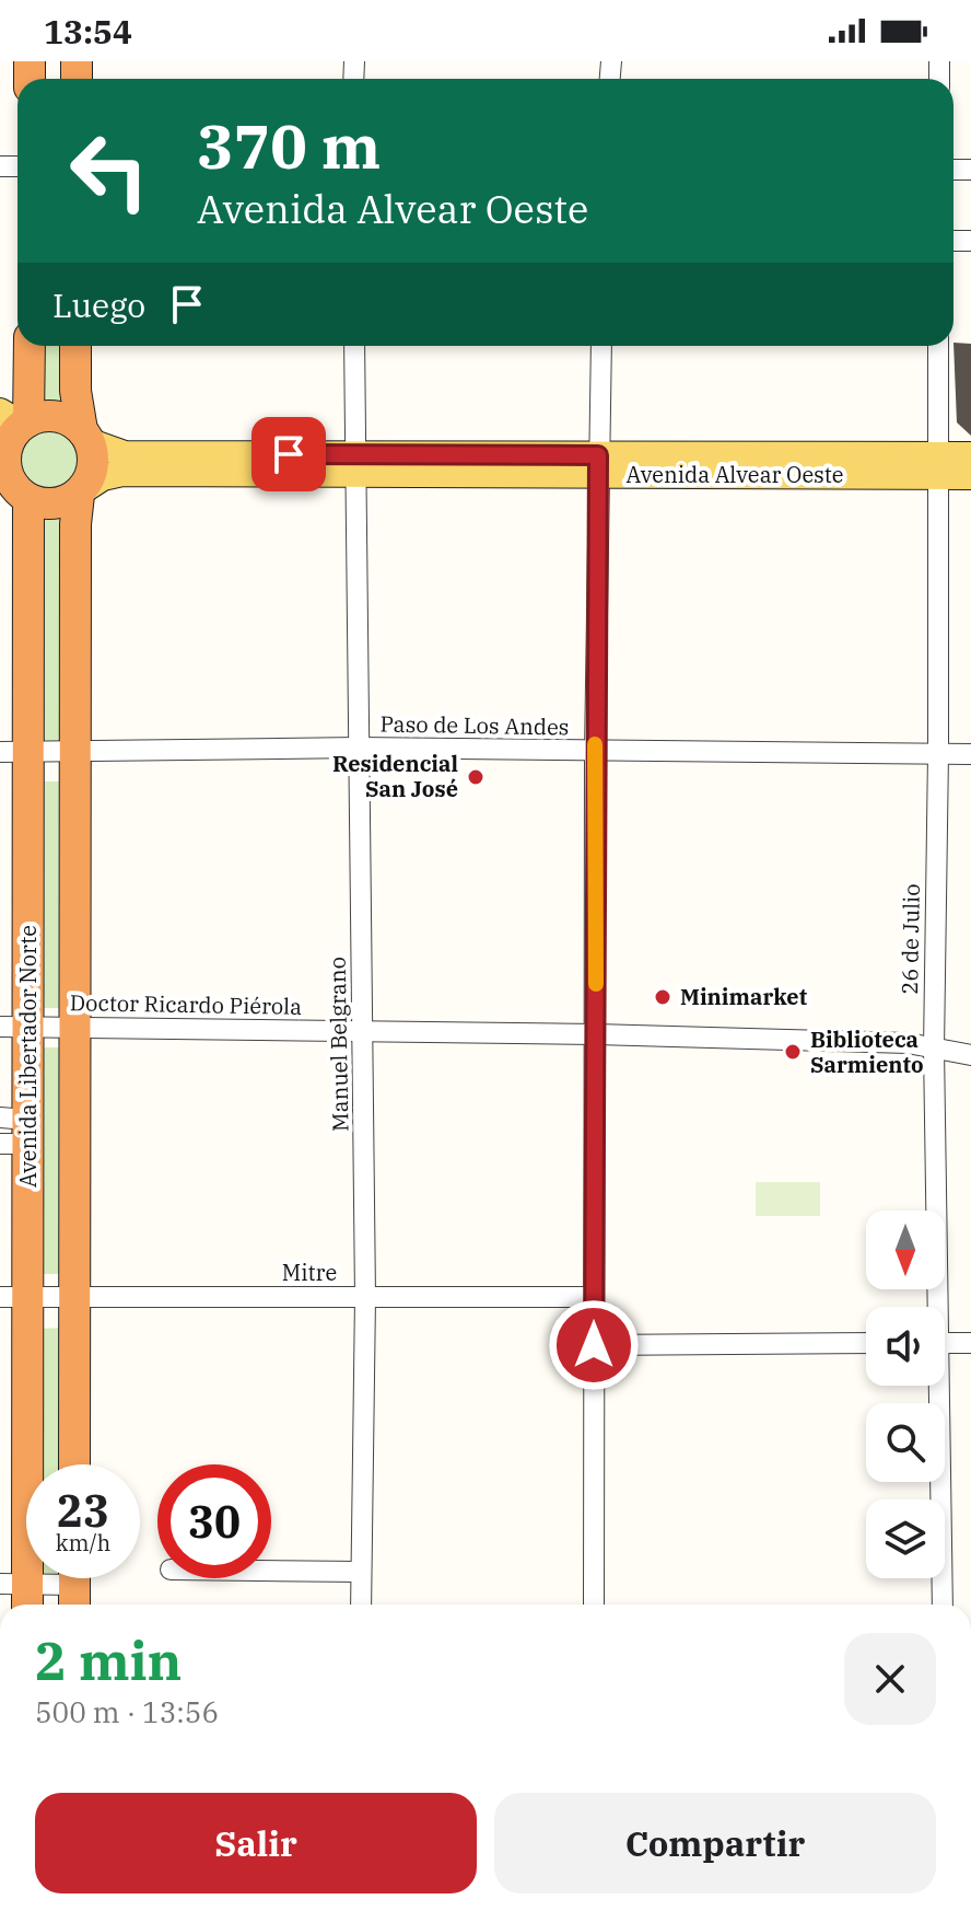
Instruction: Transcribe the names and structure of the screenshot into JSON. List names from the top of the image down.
{
  "streets": {
    "highway": ["Avenida Libertador Norte"],
    "main road": ["Avenida Alvear Oeste"],
    "street": [
      "Paso de Los Andes",
      "26 de Julio",
      "Doctor Ricardo Piérola",
      "Manuel Belgrano",
      "Mitre"
    ]
  },
  "crossings": [
    ["Avenida Alvear Oeste", "26 de Julio"],
    ["Avenida Alvear Oeste", "Manuel Belgrano"],
    ["Avenida Alvear Oeste", "Avenida Libertador Norte"],
    ["Paso de Los Andes", "26 de Julio"],
    ["Paso de Los Andes", "Manuel Belgrano"],
    ["Paso de Los Andes", "Avenida Libertador Norte"],
    ["26 de Julio", "Doctor Ricardo Piérola"],
    ["Doctor Ricardo Piérola", "Manuel Belgrano"],
    ["Doctor Ricardo Piérola", "Avenida Libertador Norte"],
    ["Manuel Belgrano", "Mitre"],
    ["Avenida Libertador Norte", "Mitre"]
  ],
  "places": ["Residencial San José", "Minimarket", "Biblioteca Sarmiento"],
  "north": "bottom",
  "page": {
    "status": "13:54",
    "turn": ["370 m", "Avenida Alvear Oeste"],
    "then": "Luego",
    "speed": "23 km/h",
    "limit": "30",
    "heading": ["2 min", "500 m · 13:56"],
    "buttons": ["Salir", "Compartir"]
  }
}
